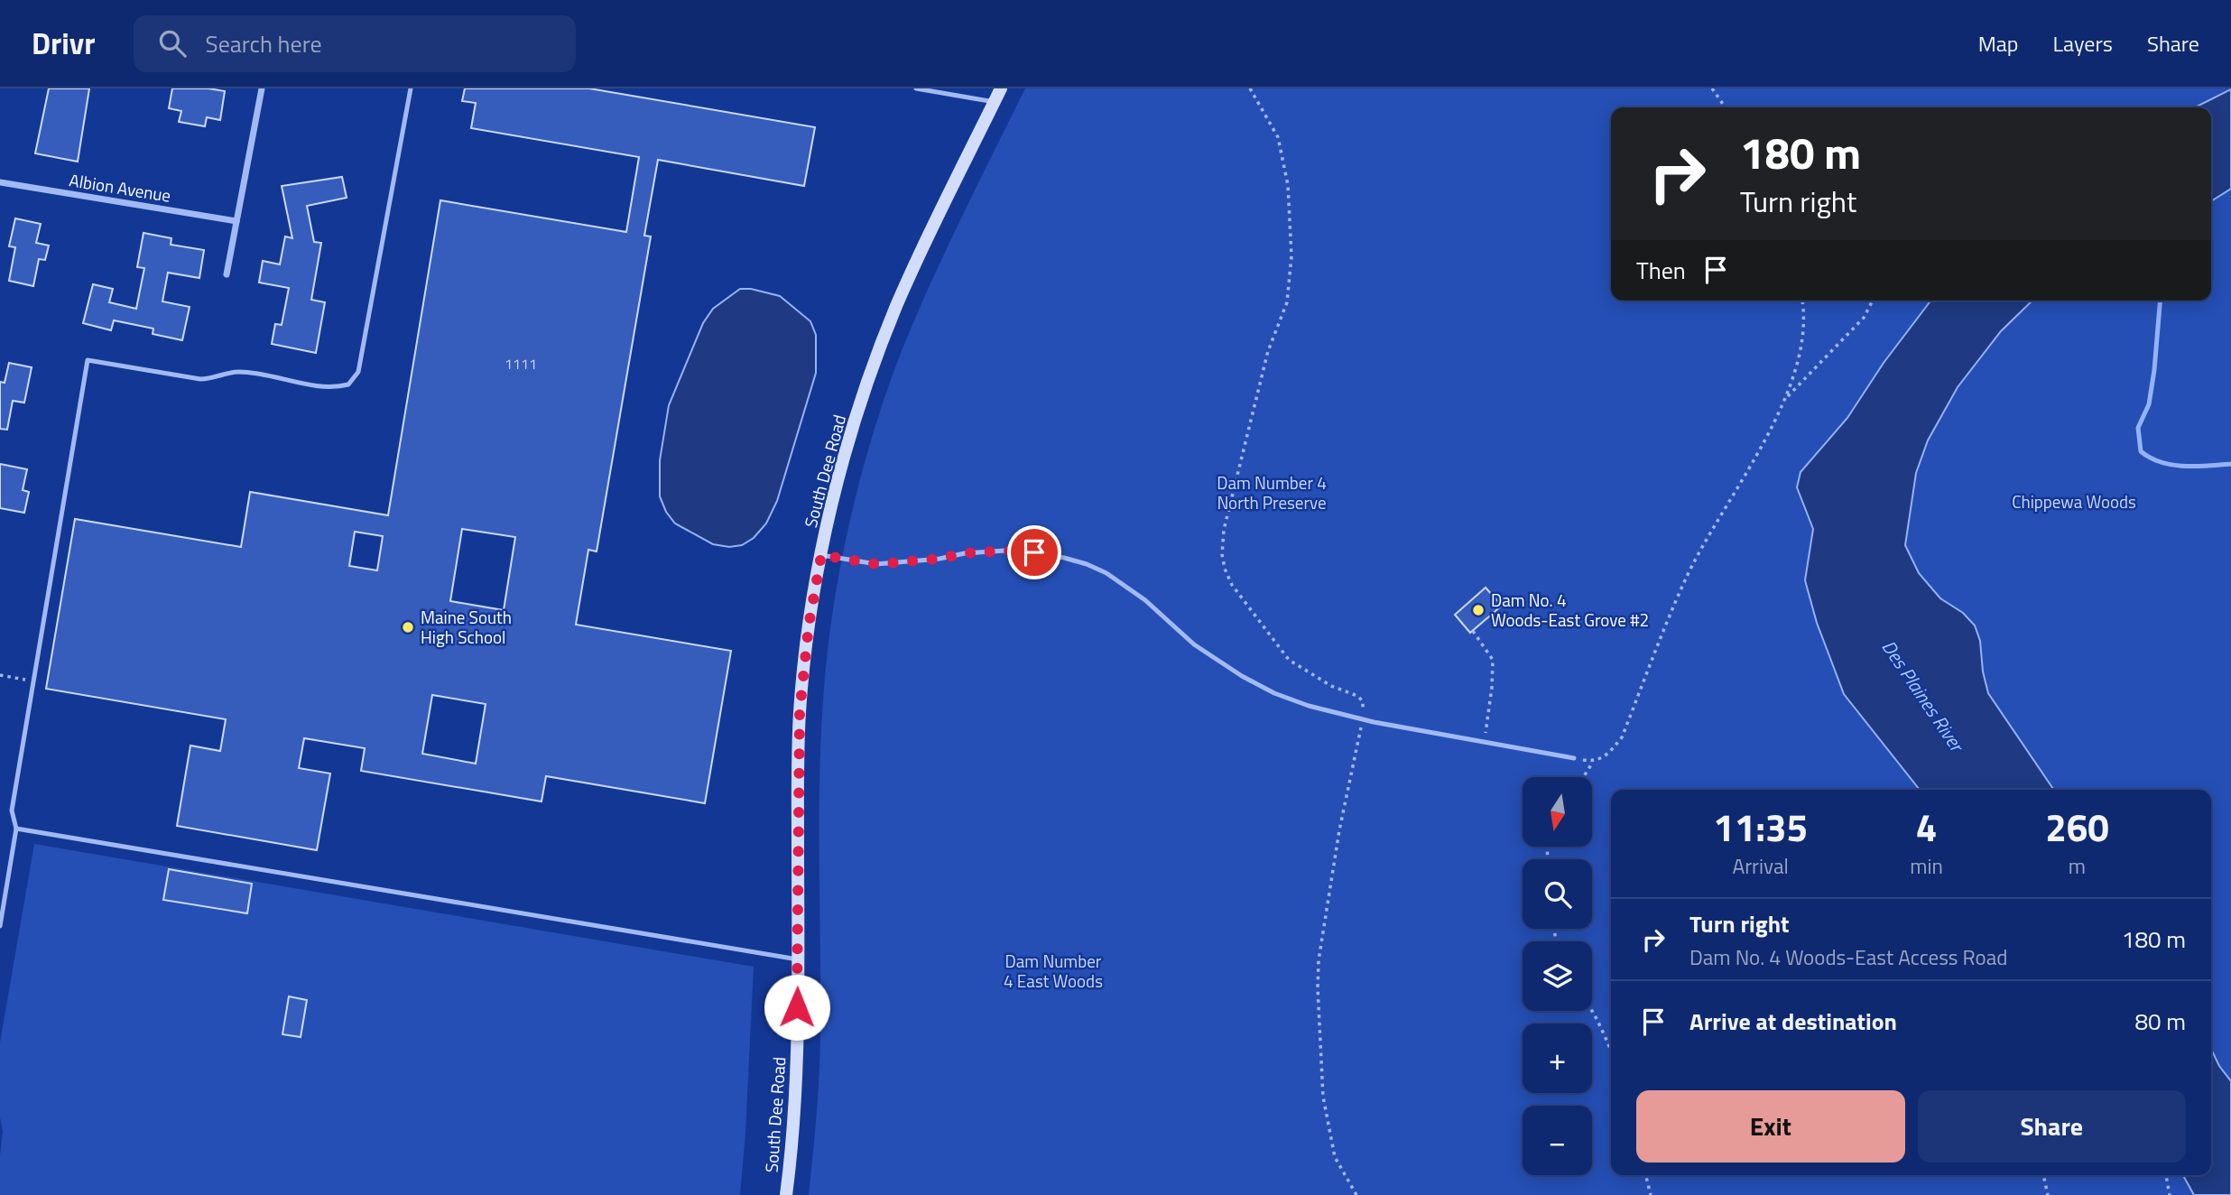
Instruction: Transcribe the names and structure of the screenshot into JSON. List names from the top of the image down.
{
  "streets": {
    "main road": ["South Dee Road"],
    "street": ["Albion Avenue"]
  },
  "water": ["Des Plaines River"],
  "parks": ["Dam Number 4 North Preserve", "Chippewa Woods", "Dam Number 4 East Woods"],
  "places": ["Dam No. 4 Woods-East Grove #2", "Maine South High School"],
  "house_numbers": ["1111"],
  "north": "bottom",
  "page": {
    "header": "Drivr",
    "search": "Search here",
    "nav": ["Map", "Layers", "Share"],
    "turn": ["180 m", "Turn right"],
    "then": "Then",
    "map_buttons": ["+", "−"],
    "eta": [
      "11:35",
      "Arrival",
      "4",
      "min",
      "260",
      "m"
    ],
    "list": [
      {
        "name": "Turn right",
        "note": "Dam No. 4 Woods-East Access Road",
        "value": "180 m"
      },
      {
        "name": "Arrive at destination",
        "value": "80 m"
      }
    ],
    "buttons": ["Exit", "Share"]
  }
}
